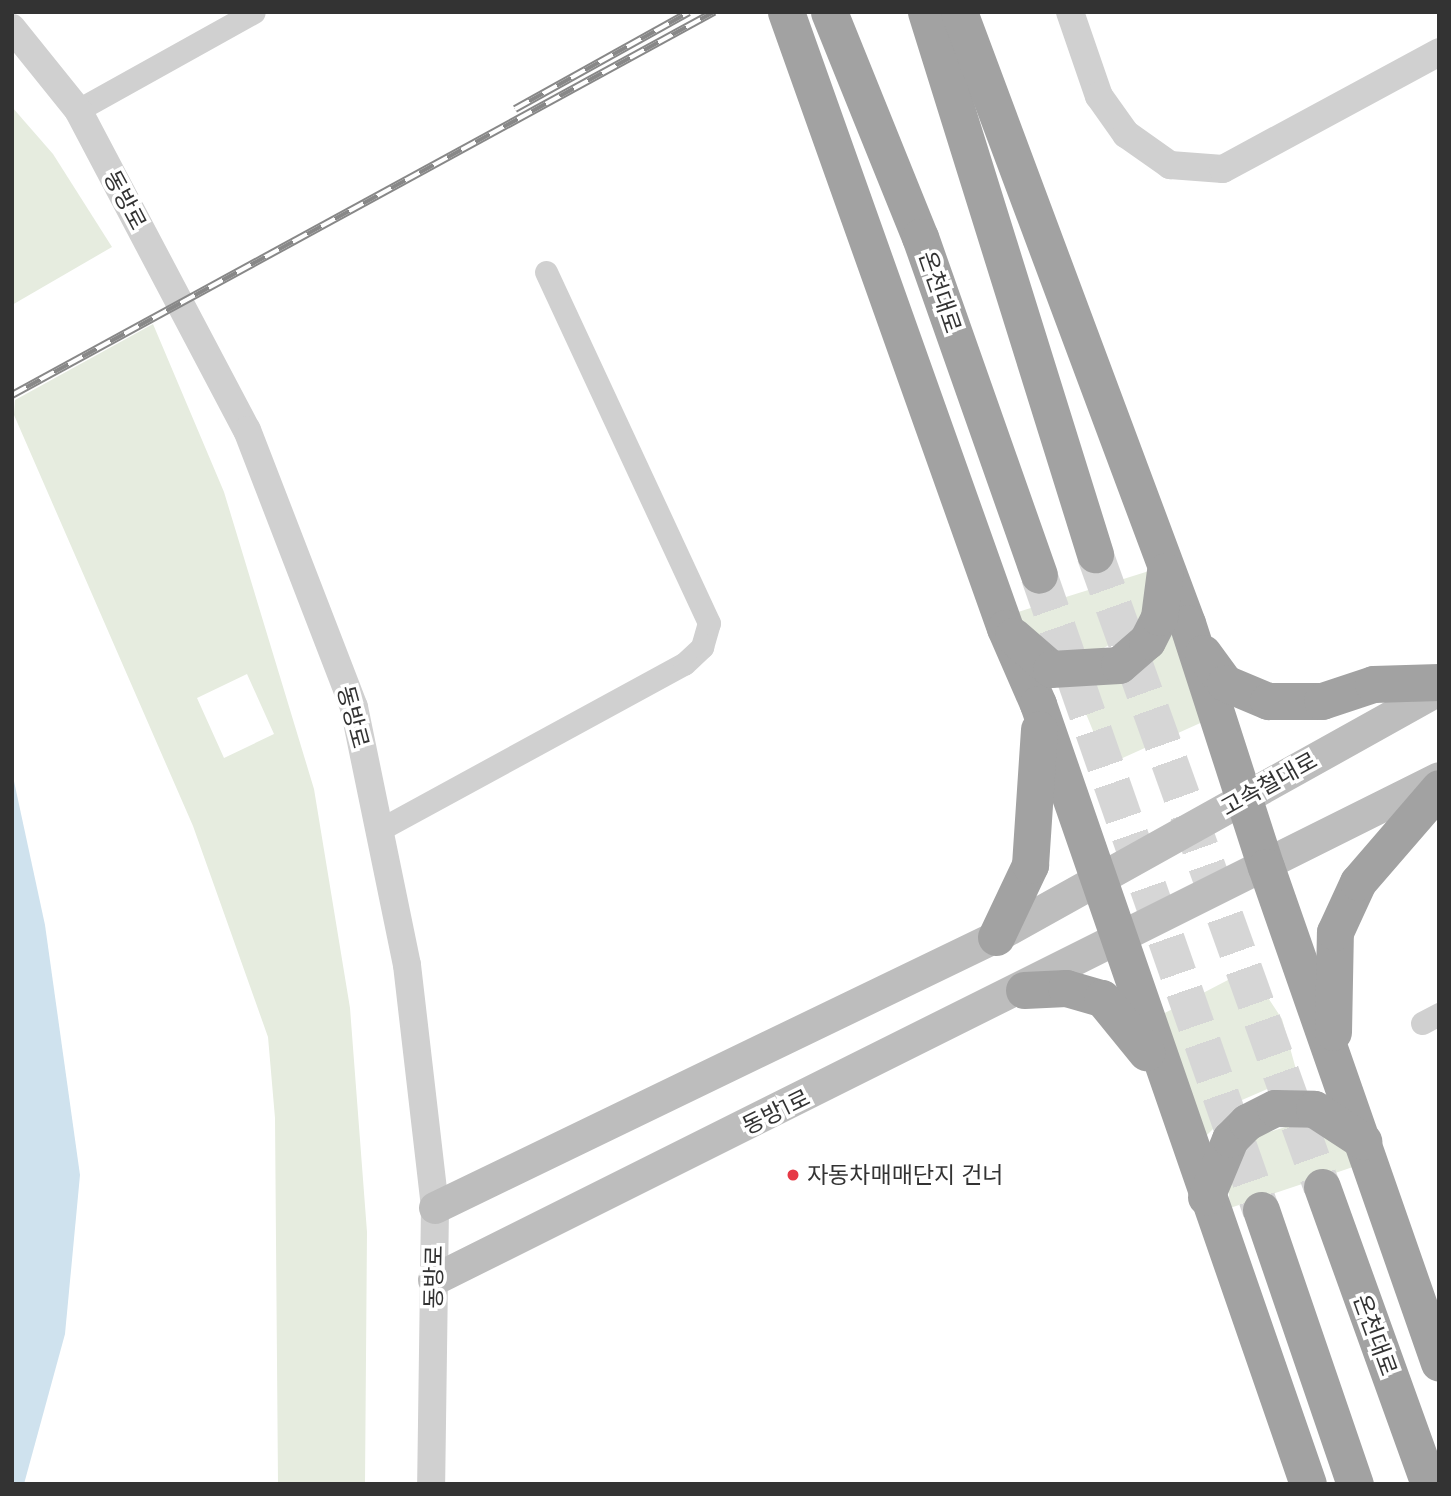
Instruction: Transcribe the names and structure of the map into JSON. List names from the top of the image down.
{
  "streets": {
    "highway": ["온천대로"],
    "main road": ["고속철대로", "동방1로"],
    "street": ["동방로"]
  },
  "crossings": [
    ["동방로", "동방1로"]
  ],
  "places": ["자동차매매단지 건너"]
}
